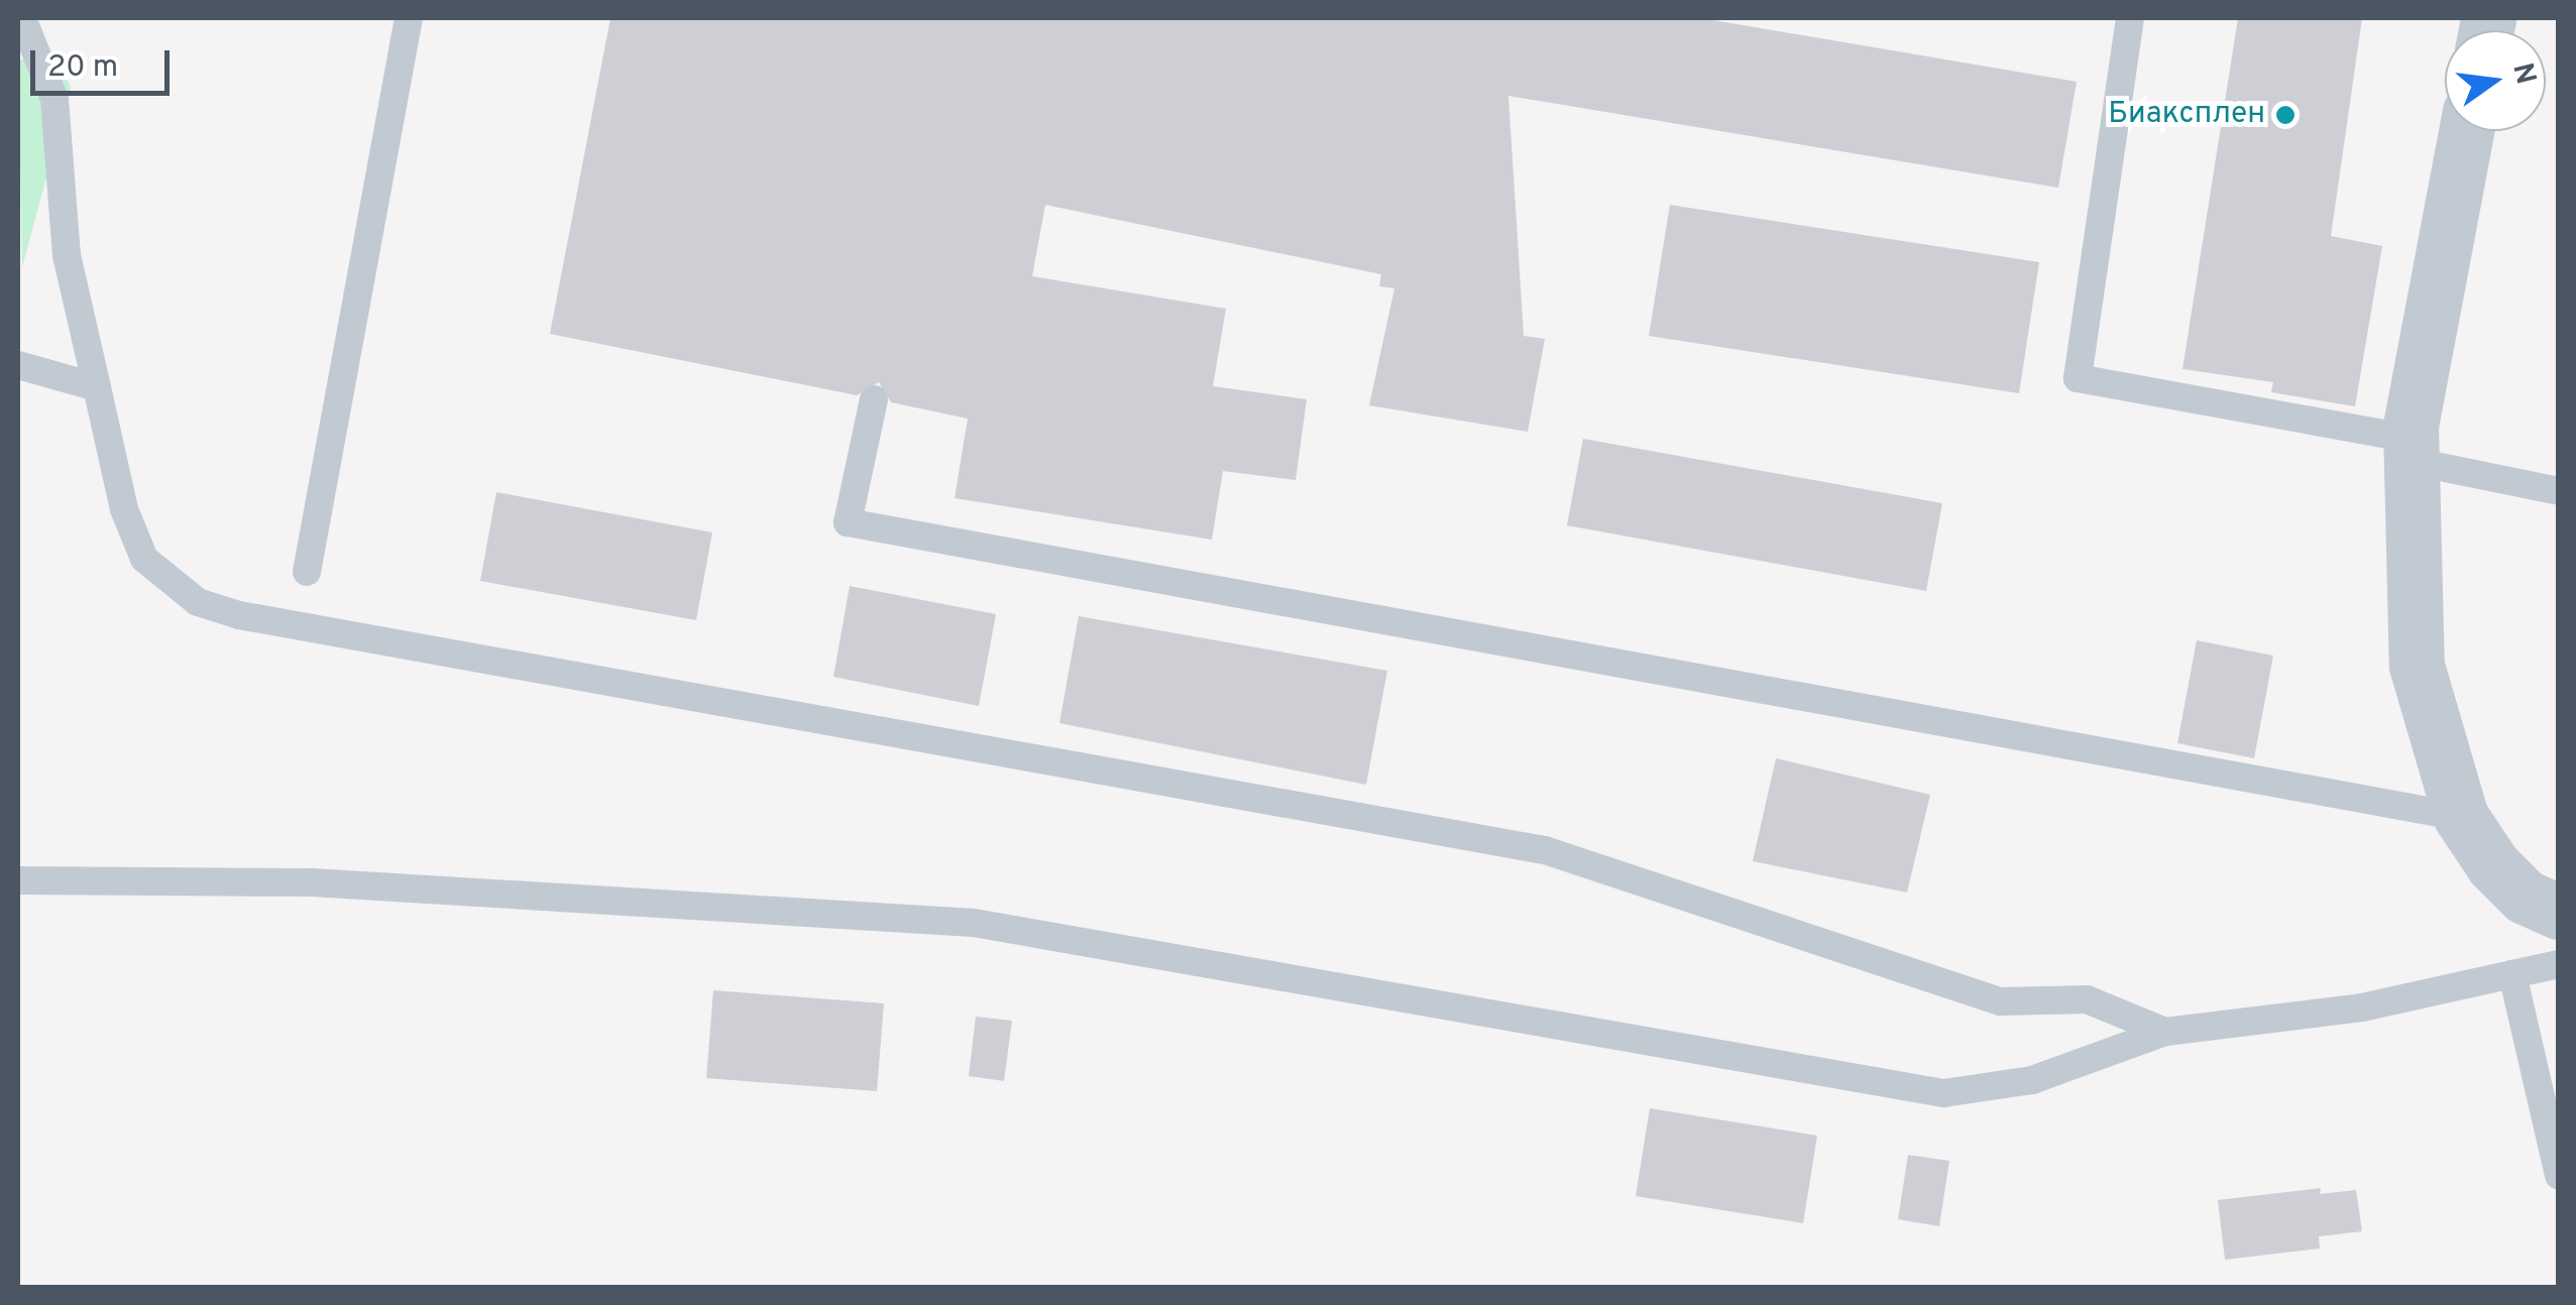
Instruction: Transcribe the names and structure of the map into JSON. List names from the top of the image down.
{
  "places": ["Биаксплен"],
  "scale_bar": "20 m",
  "north": "right"
}
